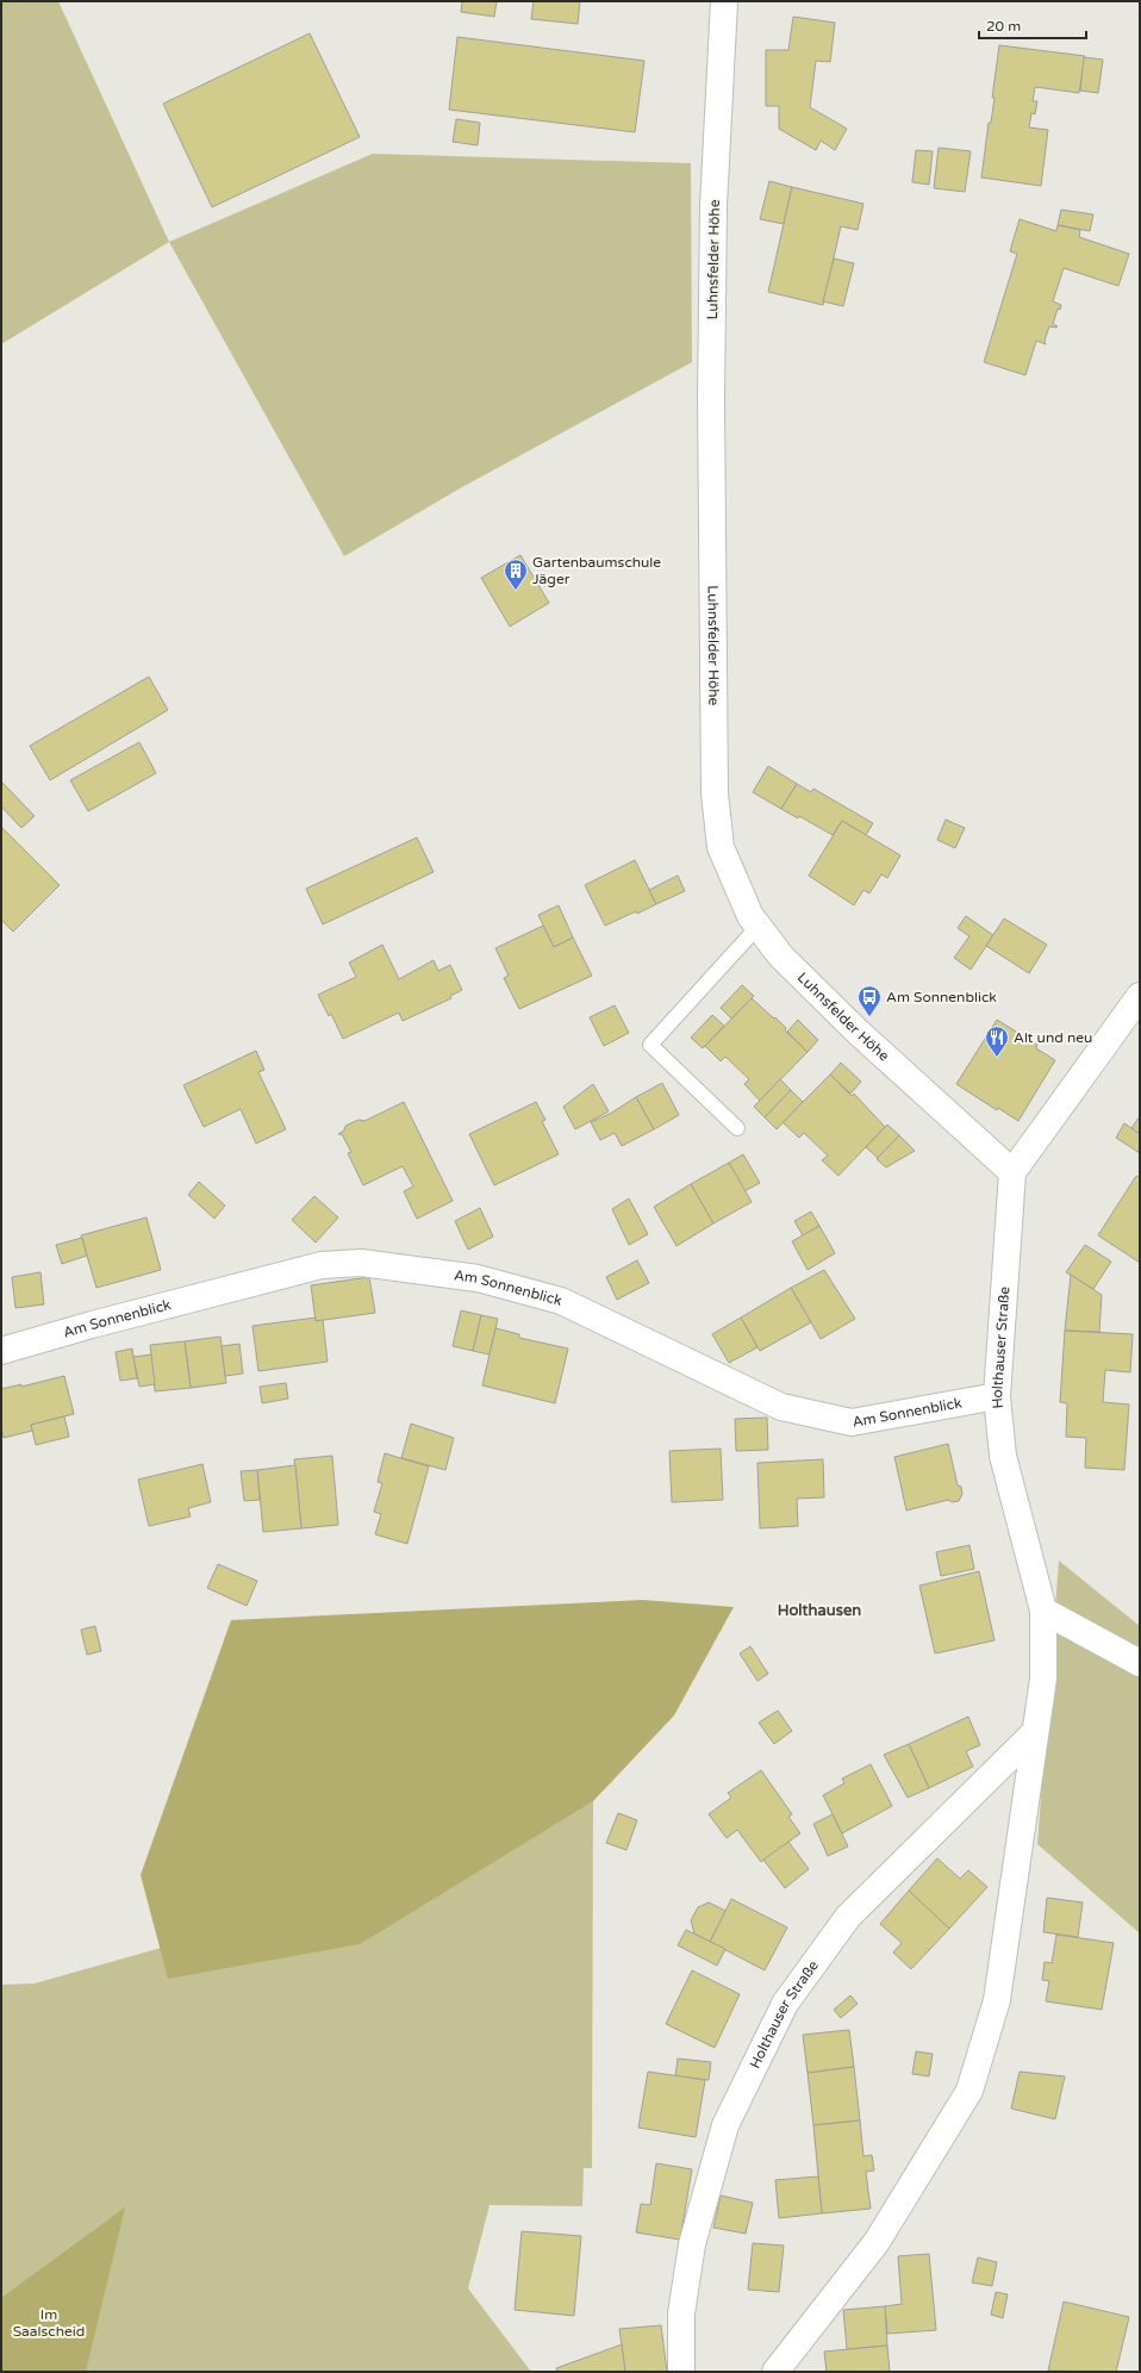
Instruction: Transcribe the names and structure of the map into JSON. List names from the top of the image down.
{
  "streets": {
    "street": ["Luhnsfelder Höhe", "Am Sonnenblick", "Holthauser Straße"]
  },
  "crossings": [
    ["Luhnsfelder Höhe", "Holthauser Straße"],
    ["Am Sonnenblick", "Holthauser Straße"]
  ],
  "districts": ["Holthausen"],
  "parks": ["Im Saalscheid"],
  "places": {
    "building": ["Gartenbaumschule Jäger"],
    "bus stop": ["Am Sonnenblick"],
    "restaurant": ["Alt und neu"]
  },
  "scale_bar": "20 m"
}
